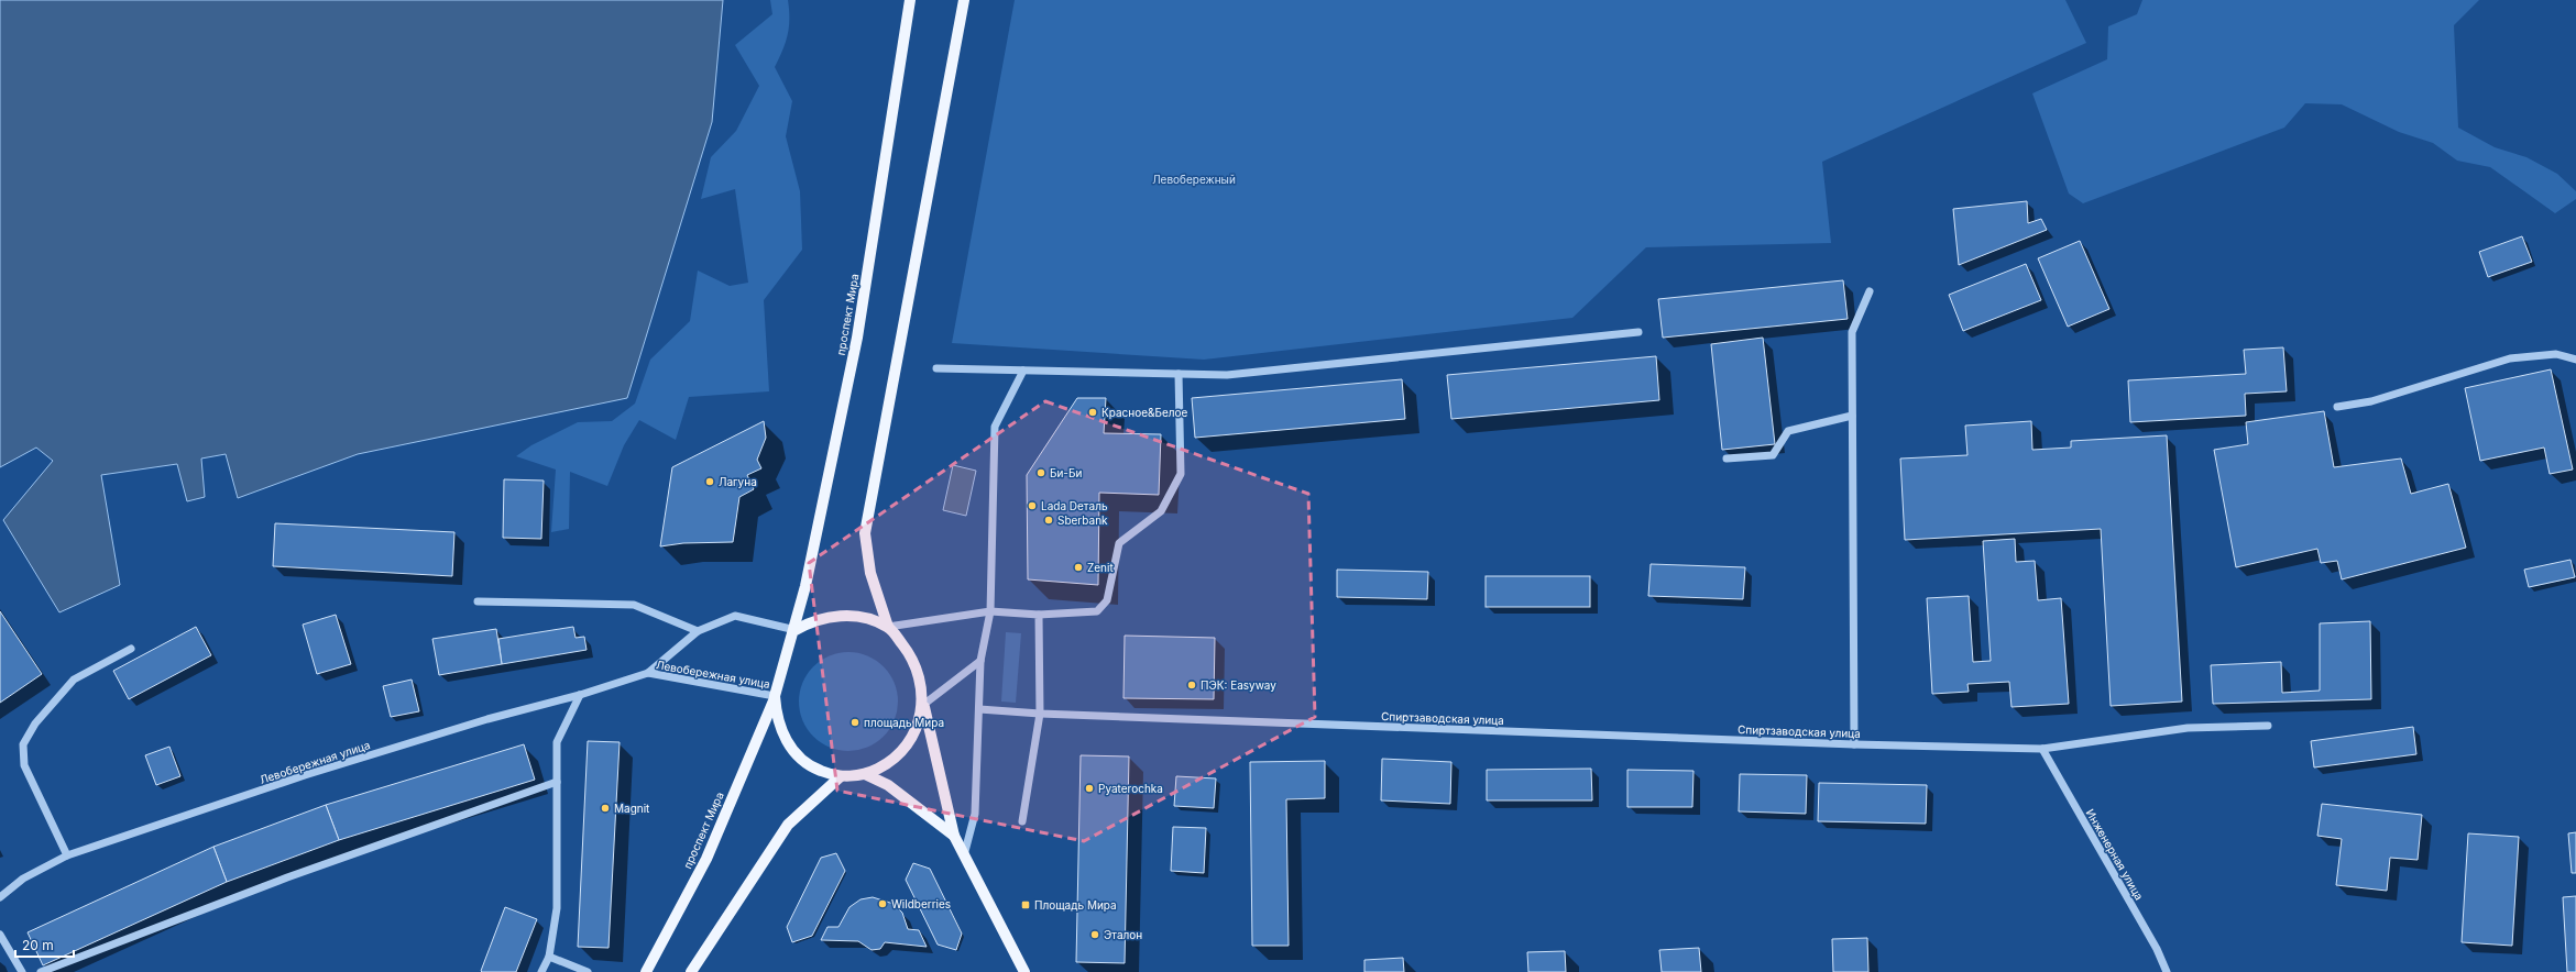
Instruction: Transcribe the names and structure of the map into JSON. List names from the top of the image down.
{
  "streets": {
    "main road": ["проспект Мира"],
    "street": ["Левобережная улица", "Спиртзаводская улица", "Инженерная улица"]
  },
  "crossings": [
    ["проспект Мира", "Левобережная улица"],
    ["Спиртзаводская улица", "Инженерная улица"]
  ],
  "parks": ["Левобережный"],
  "places": {
    "other": [
      "Красное&Белое",
      "Би-Би",
      "Лагуна",
      "Lada Dеталь",
      "Sberbank",
      "Zenit",
      "ПЭК: Easyway",
      "площадь Мира",
      "Pyaterochka",
      "Magnit",
      "Wildberries",
      "Эталон"
    ],
    "transit": ["Площадь Мира"]
  },
  "scale_bar": "20 m"
}
